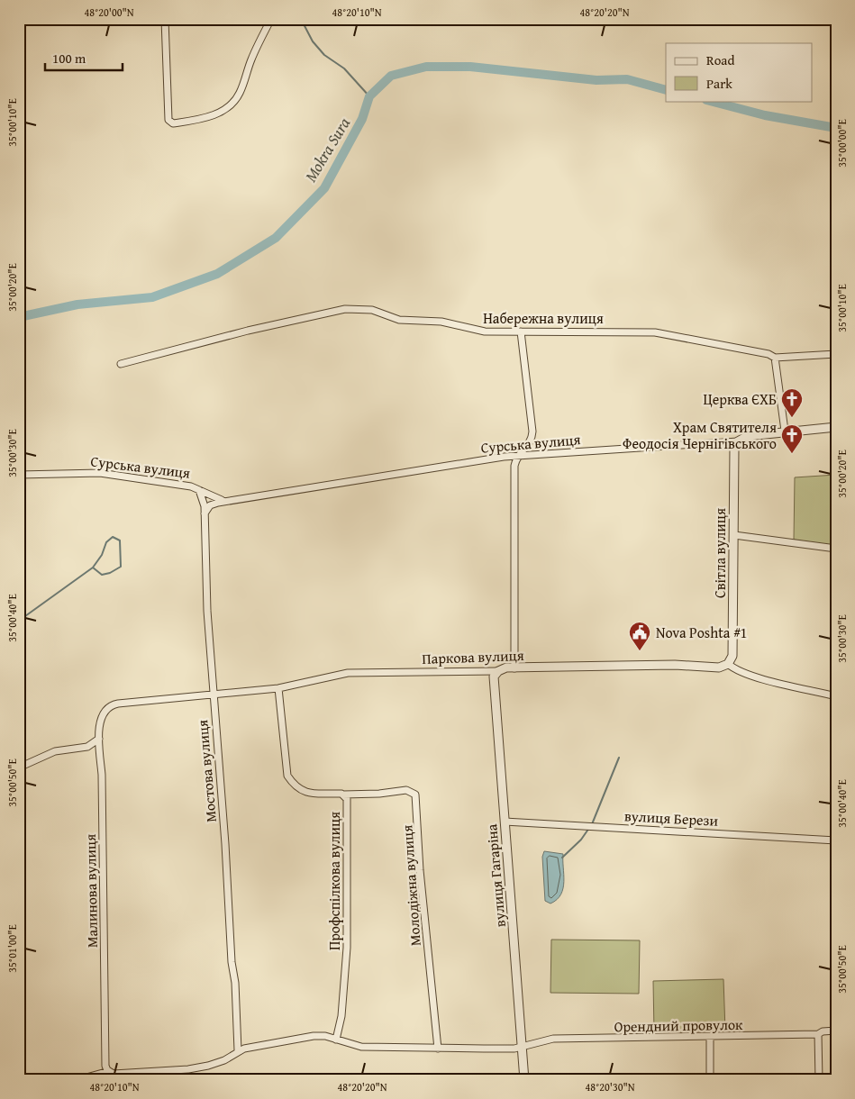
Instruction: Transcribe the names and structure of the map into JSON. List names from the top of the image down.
{
  "streets": {
    "street": [
      "Набережна вулиця",
      "Сурська вулиця",
      "Світла вулиця",
      "Паркова вулиця",
      "Мостова вулиця",
      "вулиця Берези",
      "вулиця Гагаріна",
      "Профспілкова вулиця",
      "Молодіжна вулиця",
      "Малинова вулиця",
      "Орендний провулок"
    ]
  },
  "crossings": [
    ["Сурська вулиця", "Світла вулиця"],
    ["Сурська вулиця", "Мостова вулиця"],
    ["Світла вулиця", "Паркова вулиця"],
    ["Паркова вулиця", "Мостова вулиця"],
    ["Паркова вулиця", "вулиця Гагаріна"],
    ["Паркова вулиця", "Профспілкова вулиця"],
    ["Паркова вулиця", "Малинова вулиця"],
    ["вулиця Берези", "вулиця Гагаріна"],
    ["вулиця Гагаріна", "Орендний провулок"],
    ["Профспілкова вулиця", "Молодіжна вулиця"]
  ],
  "water": ["Mokra Sura"],
  "places": {
    "church": ["Церква ЄХБ", "Храм Святителя Феодосія Чернігівського"],
    "public building": ["Nova Poshta #1"]
  },
  "legend": ["Road", "Park"],
  "scale_bar": "100 m",
  "coordinates": [
    "48°20'00\"N",
    "48°20'10\"N",
    "48°20'20\"N",
    "35°00'10\"E",
    "35°00'00\"E",
    "35°00'20\"E",
    "35°00'30\"E",
    "35°00'40\"E",
    "35°00'50\"E",
    "35°01'00\"E",
    "48°20'30\"N"
  ]
}
